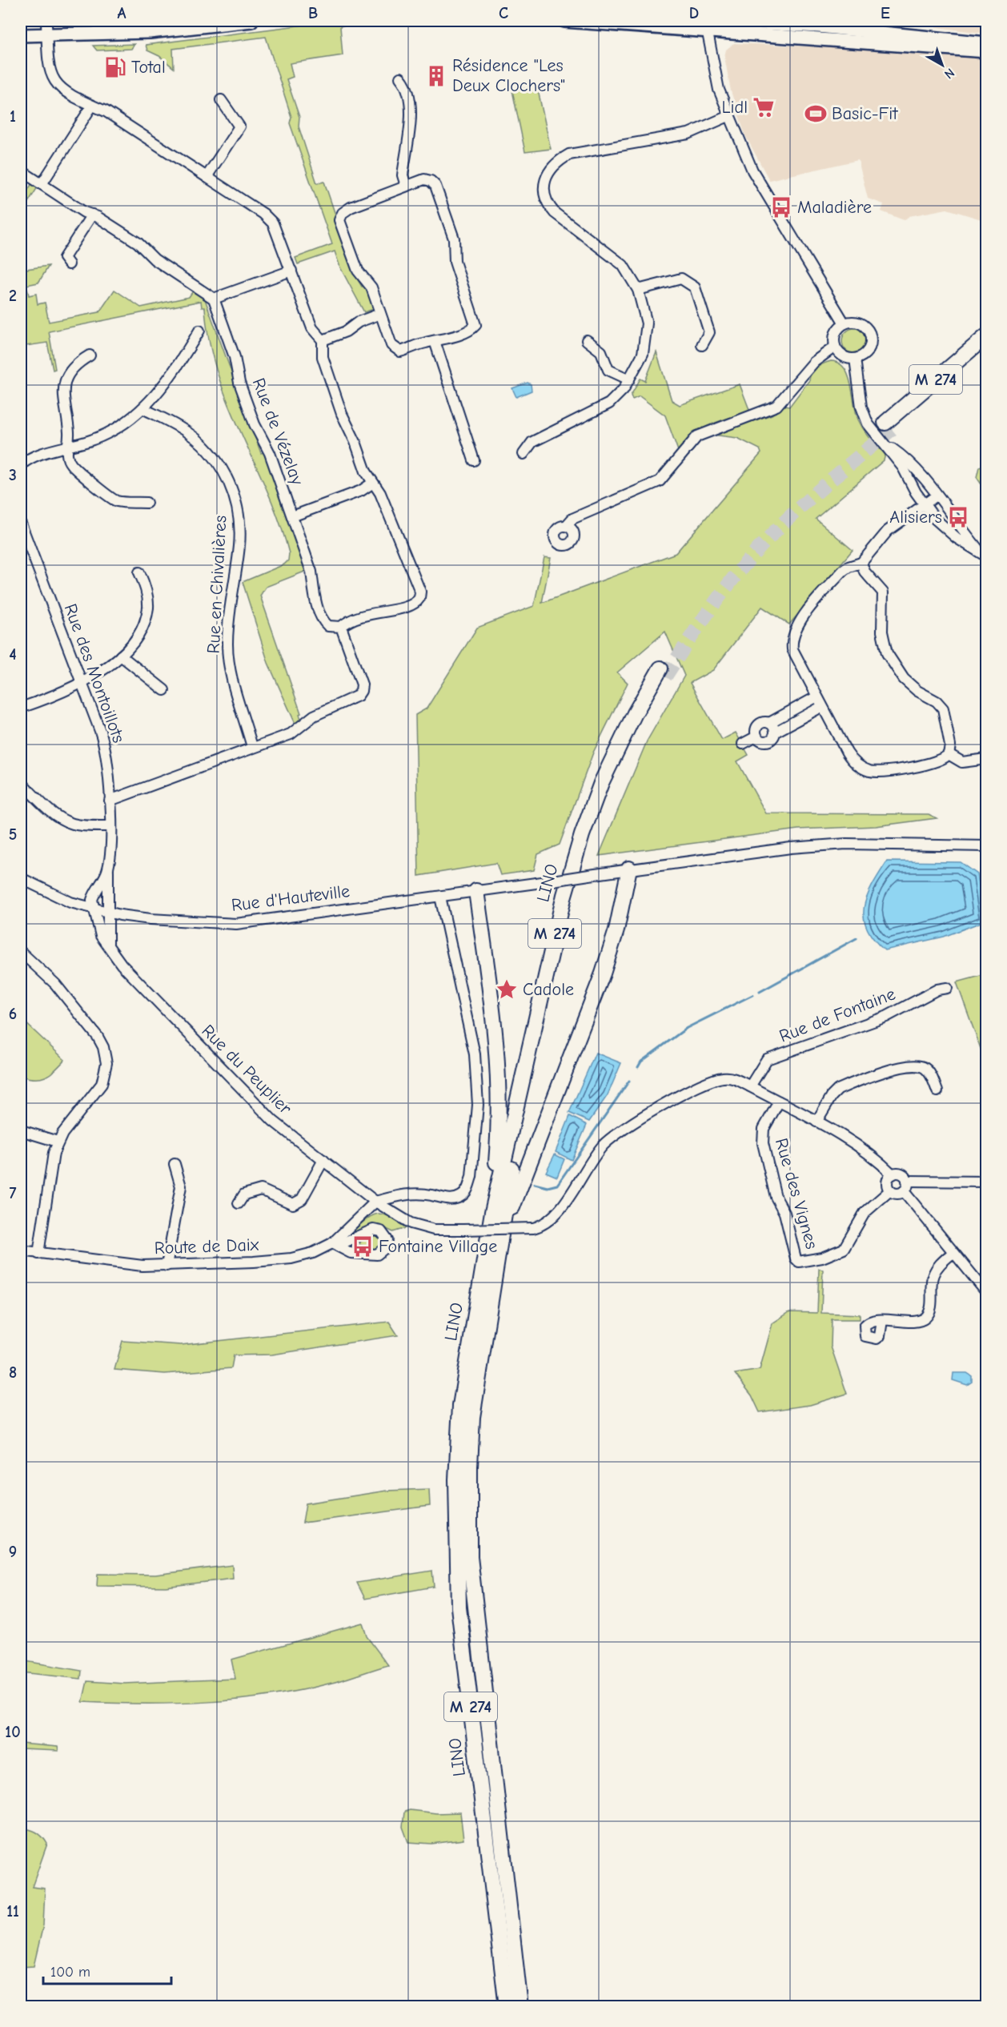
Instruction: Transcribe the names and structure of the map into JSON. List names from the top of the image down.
{
  "streets": {
    "highway": ["M 274", "LINO"],
    "street": [
      "Rue de Vézelay",
      "Rue en Chivalières",
      "Rue des Montoillots",
      "Rue d'Hauteville",
      "Rue de Fontaine",
      "Rue du Peuplier",
      "Rue des Vignes",
      "Route de Daix"
    ]
  },
  "crossings": [
    ["Rue des Montoillots", "Rue d'Hauteville"],
    ["Rue des Montoillots", "Rue du Peuplier"],
    ["Rue d'Hauteville", "Rue du Peuplier"],
    ["Rue du Peuplier", "Route de Daix"]
  ],
  "places": {
    "fuel station": ["Total"],
    "building": ["Résidence \"Les Deux Clochers\""],
    "supermarket": ["Lidl"],
    "sports": ["Basic-Fit"],
    "bus stop": ["Maladière", "Alisiers", "Fontaine Village"],
    "place": ["Cadole"]
  },
  "scale_bar": "100 m",
  "north": "bottom right",
  "grid": {
    "columns": [
      "A",
      "B",
      "C",
      "D",
      "E"
    ],
    "rows": [
      "1",
      "2",
      "3",
      "4",
      "5",
      "6",
      "7",
      "8",
      "9",
      "10",
      "11"
    ]
  }
}
